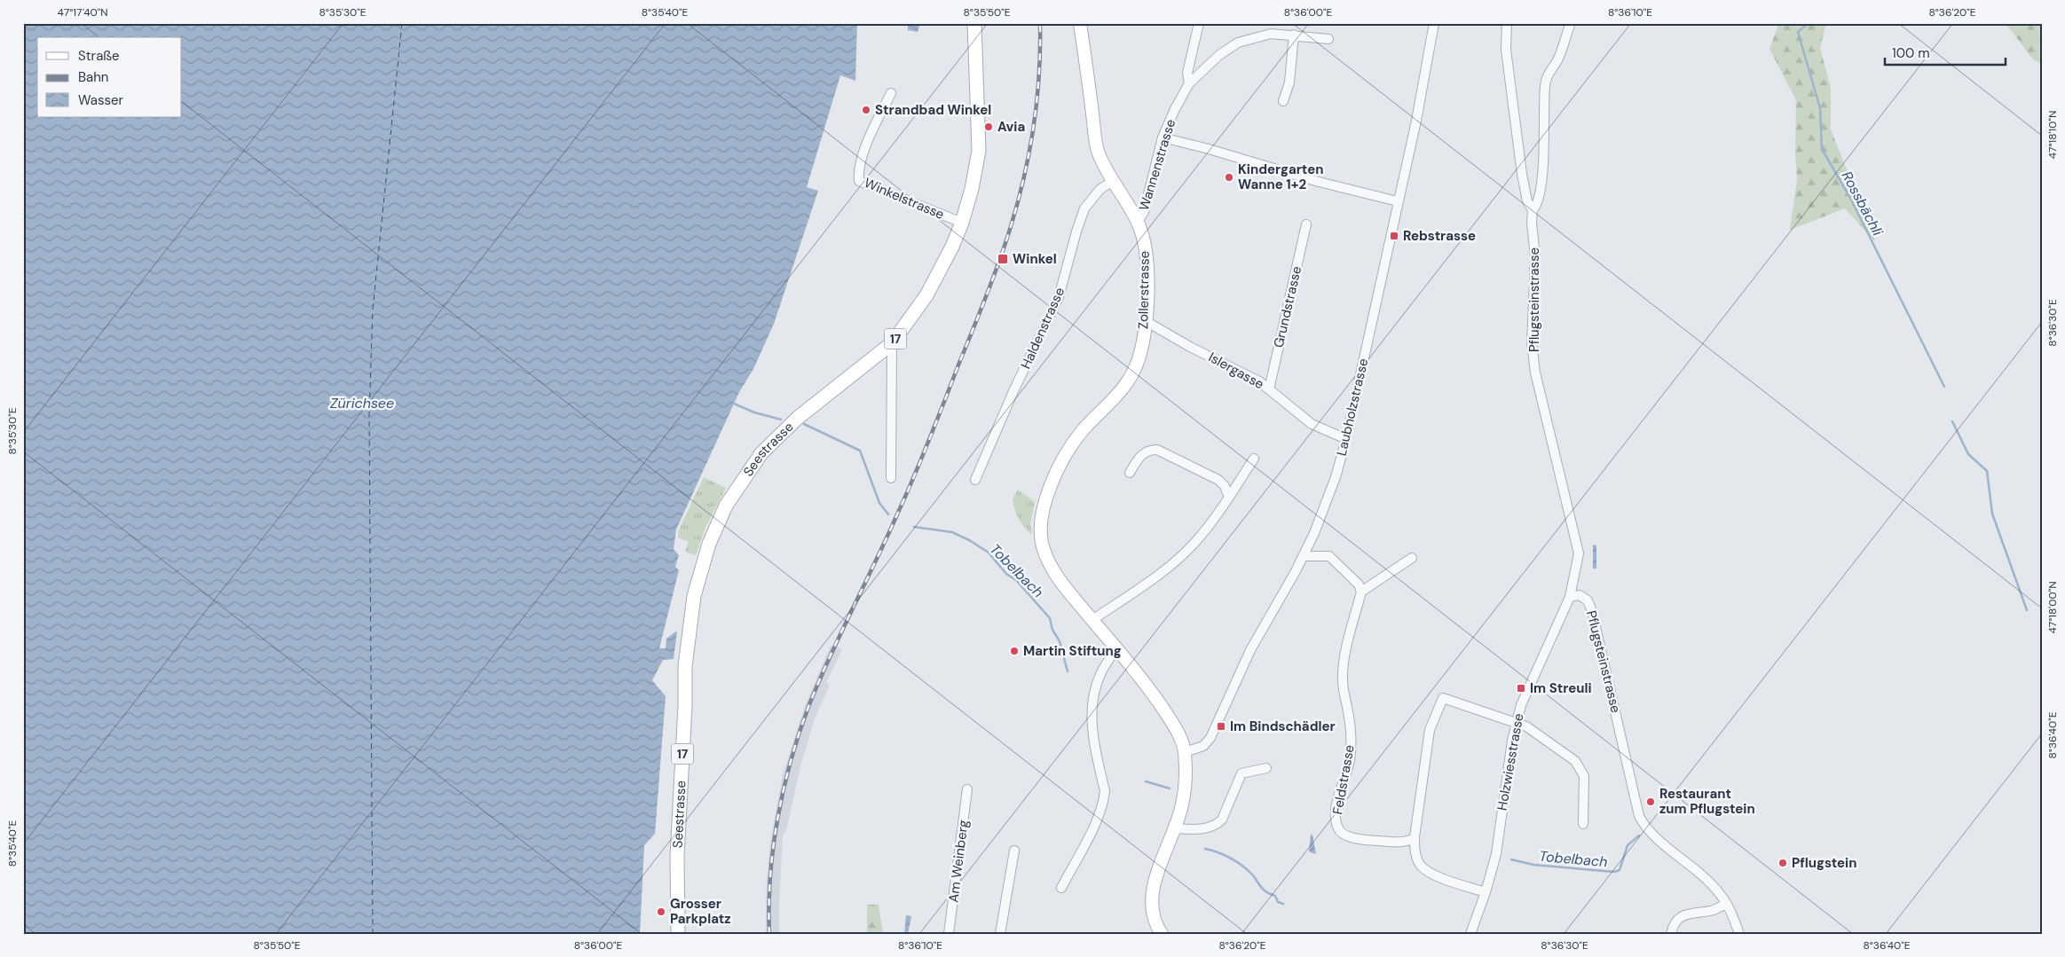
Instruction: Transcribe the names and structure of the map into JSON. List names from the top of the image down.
{
  "streets": {
    "main road": ["17", "Seestrasse"],
    "street": [
      "Wannenstrasse",
      "Winkelstrasse",
      "Zollerstrasse",
      "Pflugsteinstrasse",
      "Grundstrasse",
      "Haldenstrasse",
      "Islergasse",
      "Laubholzstrasse",
      "Holzwiesstrasse",
      "Feldstrasse",
      "Am Weinberg"
    ]
  },
  "crossings": [
    ["Wannenstrasse", "Zollerstrasse"],
    ["Winkelstrasse", "Seestrasse"],
    ["Zollerstrasse", "Haldenstrasse"],
    ["Zollerstrasse", "Islergasse"],
    ["Zollerstrasse", "Laubholzstrasse"],
    ["Pflugsteinstrasse", "Holzwiesstrasse"],
    ["Grundstrasse", "Islergasse"],
    ["Islergasse", "Laubholzstrasse"]
  ],
  "water": ["Rossbächli", "Zürichsee", "Tobelbach"],
  "places": {
    "other": [
      "Strandbad Winkel",
      "Avia",
      "Kindergarten Wanne 1+2",
      "Martin Stiftung",
      "Restaurant zum Pflugstein",
      "Pflugstein",
      "Grosser Parkplatz"
    ],
    "transit": [
      "Rebstrasse",
      "Winkel",
      "Im Streuli",
      "Im Bindschädler"
    ]
  },
  "legend": ["Straße", "Bahn", "Wasser"],
  "scale_bar": "100 m",
  "coordinates": [
    "47°17'40\"N",
    "8°35'30\"E",
    "8°35'40\"E",
    "8°35'50\"E",
    "8°36'00\"E",
    "8°36'10\"E",
    "8°36'20\"E",
    "47°18'10\"N",
    "8°36'30\"E",
    "47°18'00\"N",
    "8°36'40\"E"
  ]
}
